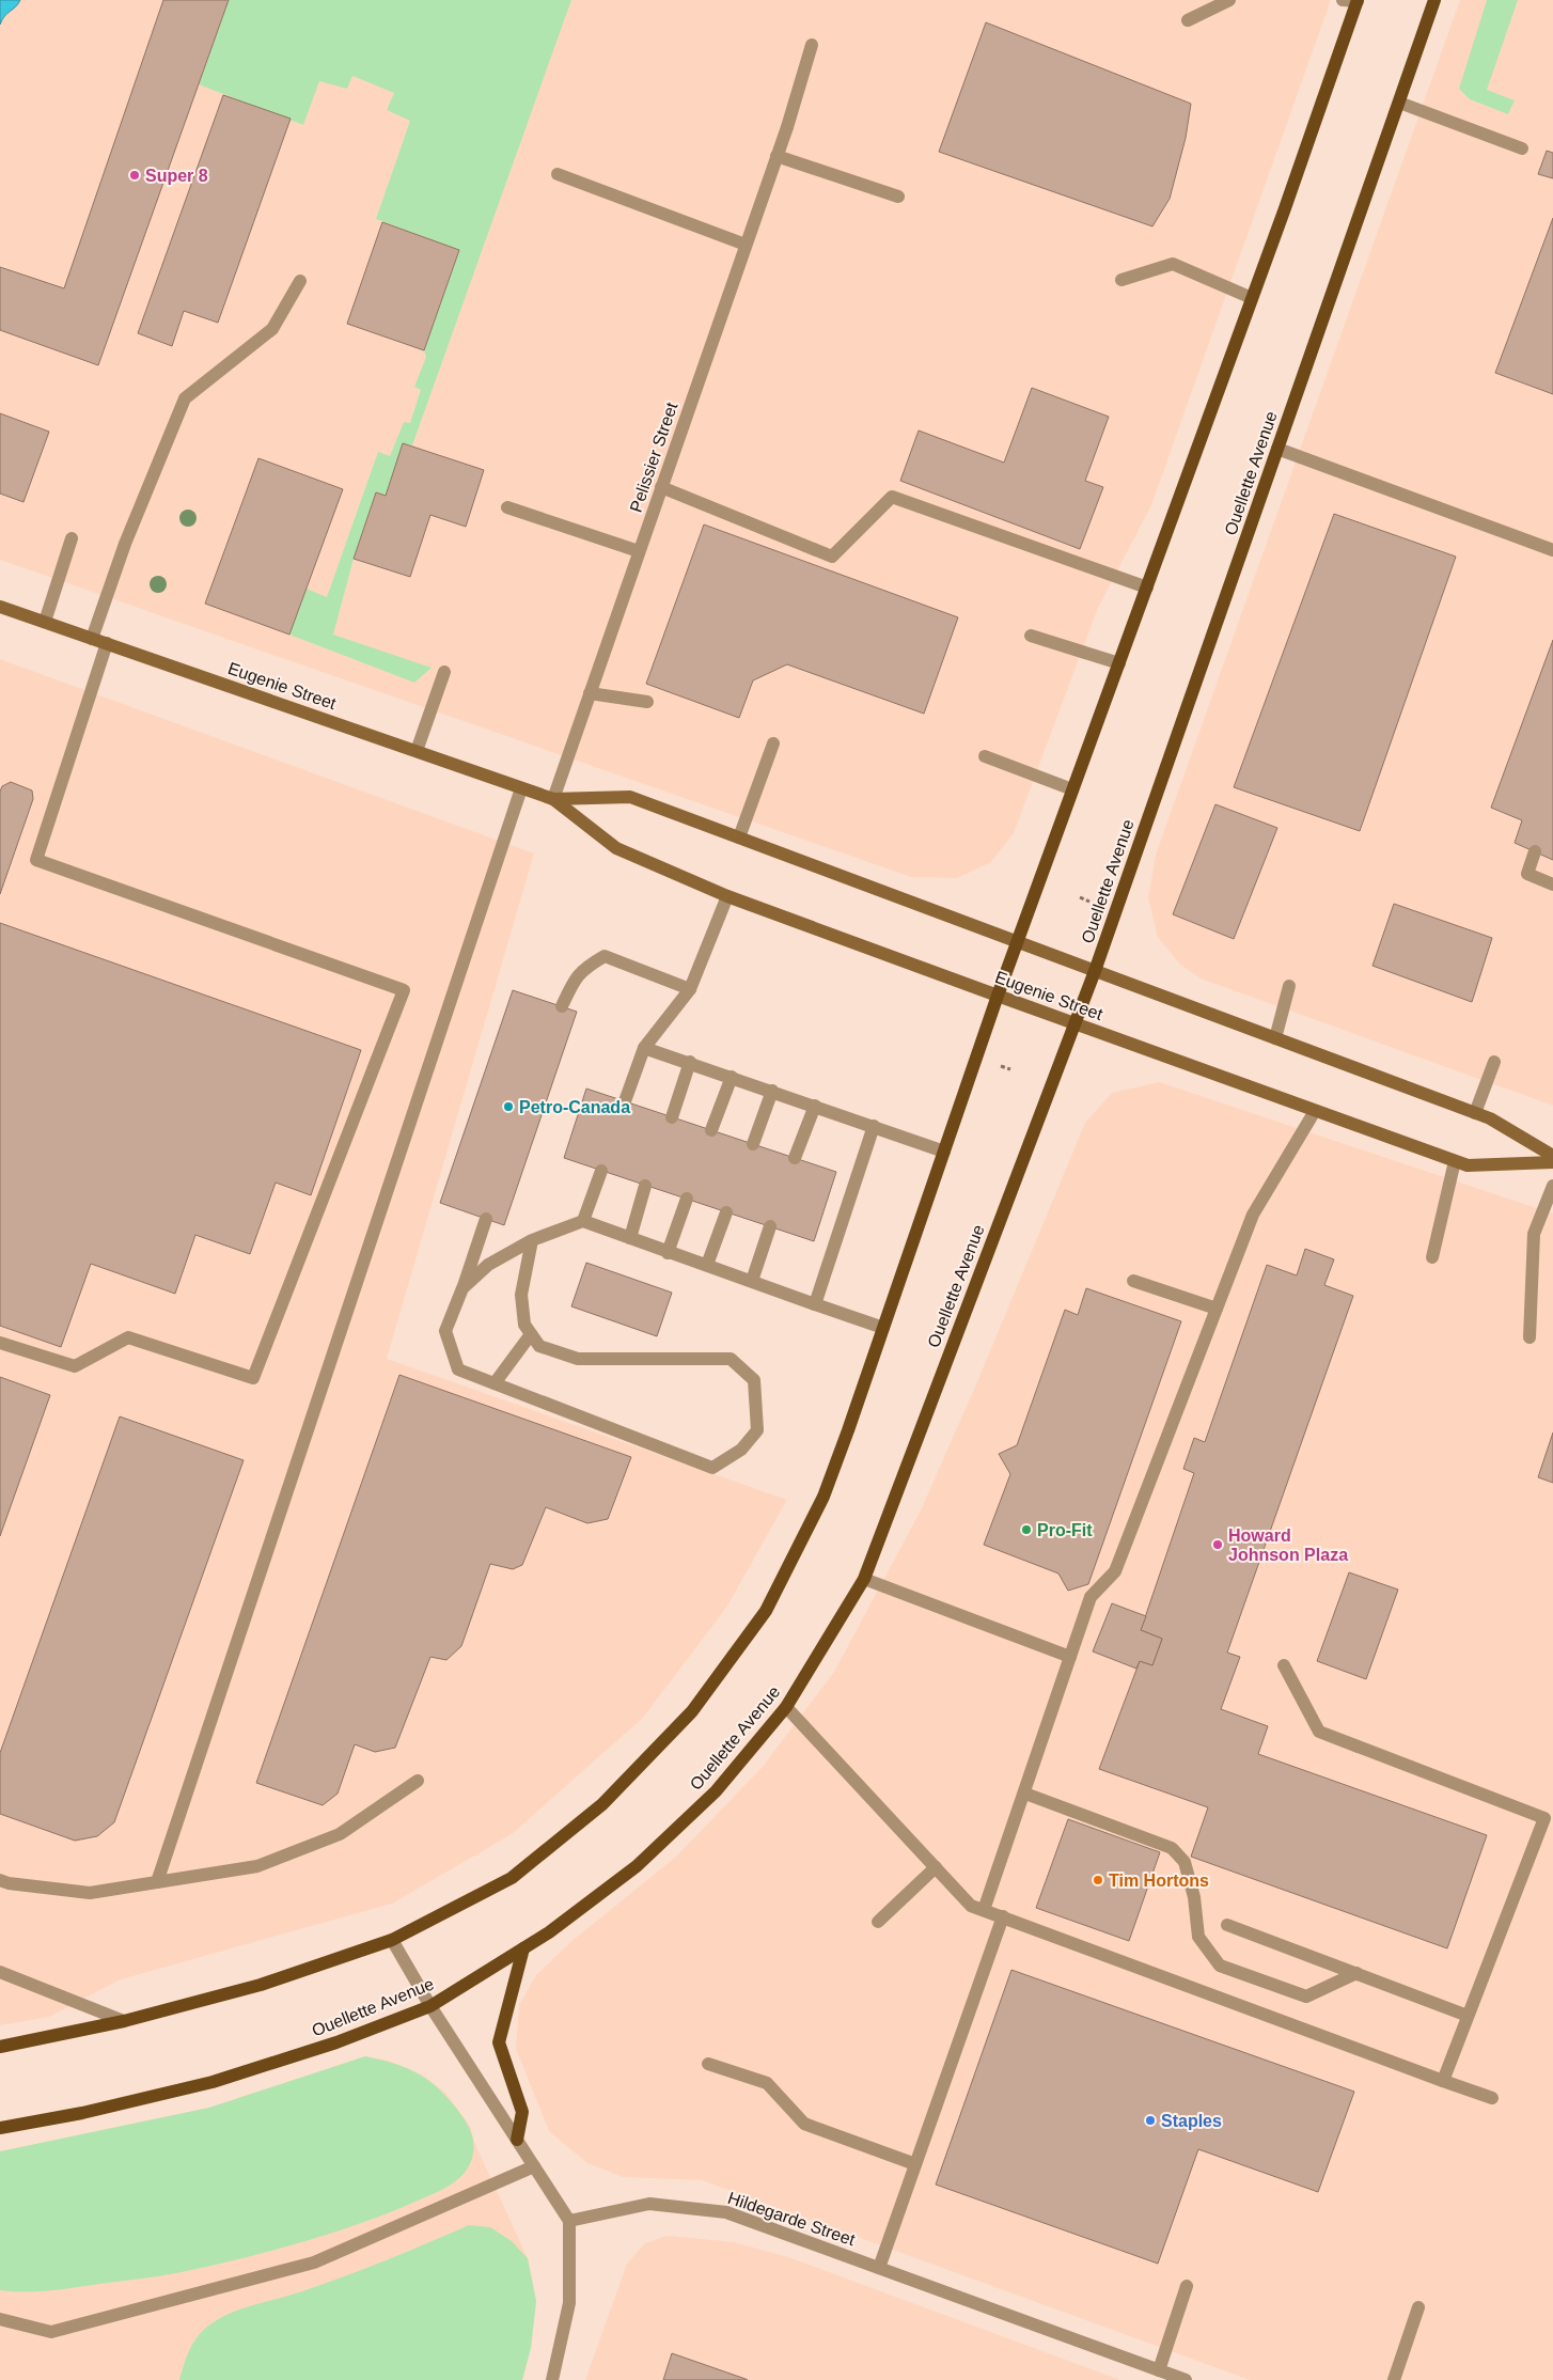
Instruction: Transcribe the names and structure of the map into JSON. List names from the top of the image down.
{
  "streets": {
    "main road": ["Ouellette Avenue"],
    "street": ["Pelissier Street", "Eugenie Street", "Hildegarde Street"]
  },
  "crossings": [
    ["Pelissier Street", "Eugenie Street"],
    ["Ouellette Avenue", "Eugenie Street"]
  ],
  "places": [
    "Super 8",
    "Petro-Canada",
    "Pro-Fit",
    "Howard Johnson Plaza",
    "Tim Hortons",
    "Staples"
  ]
}
